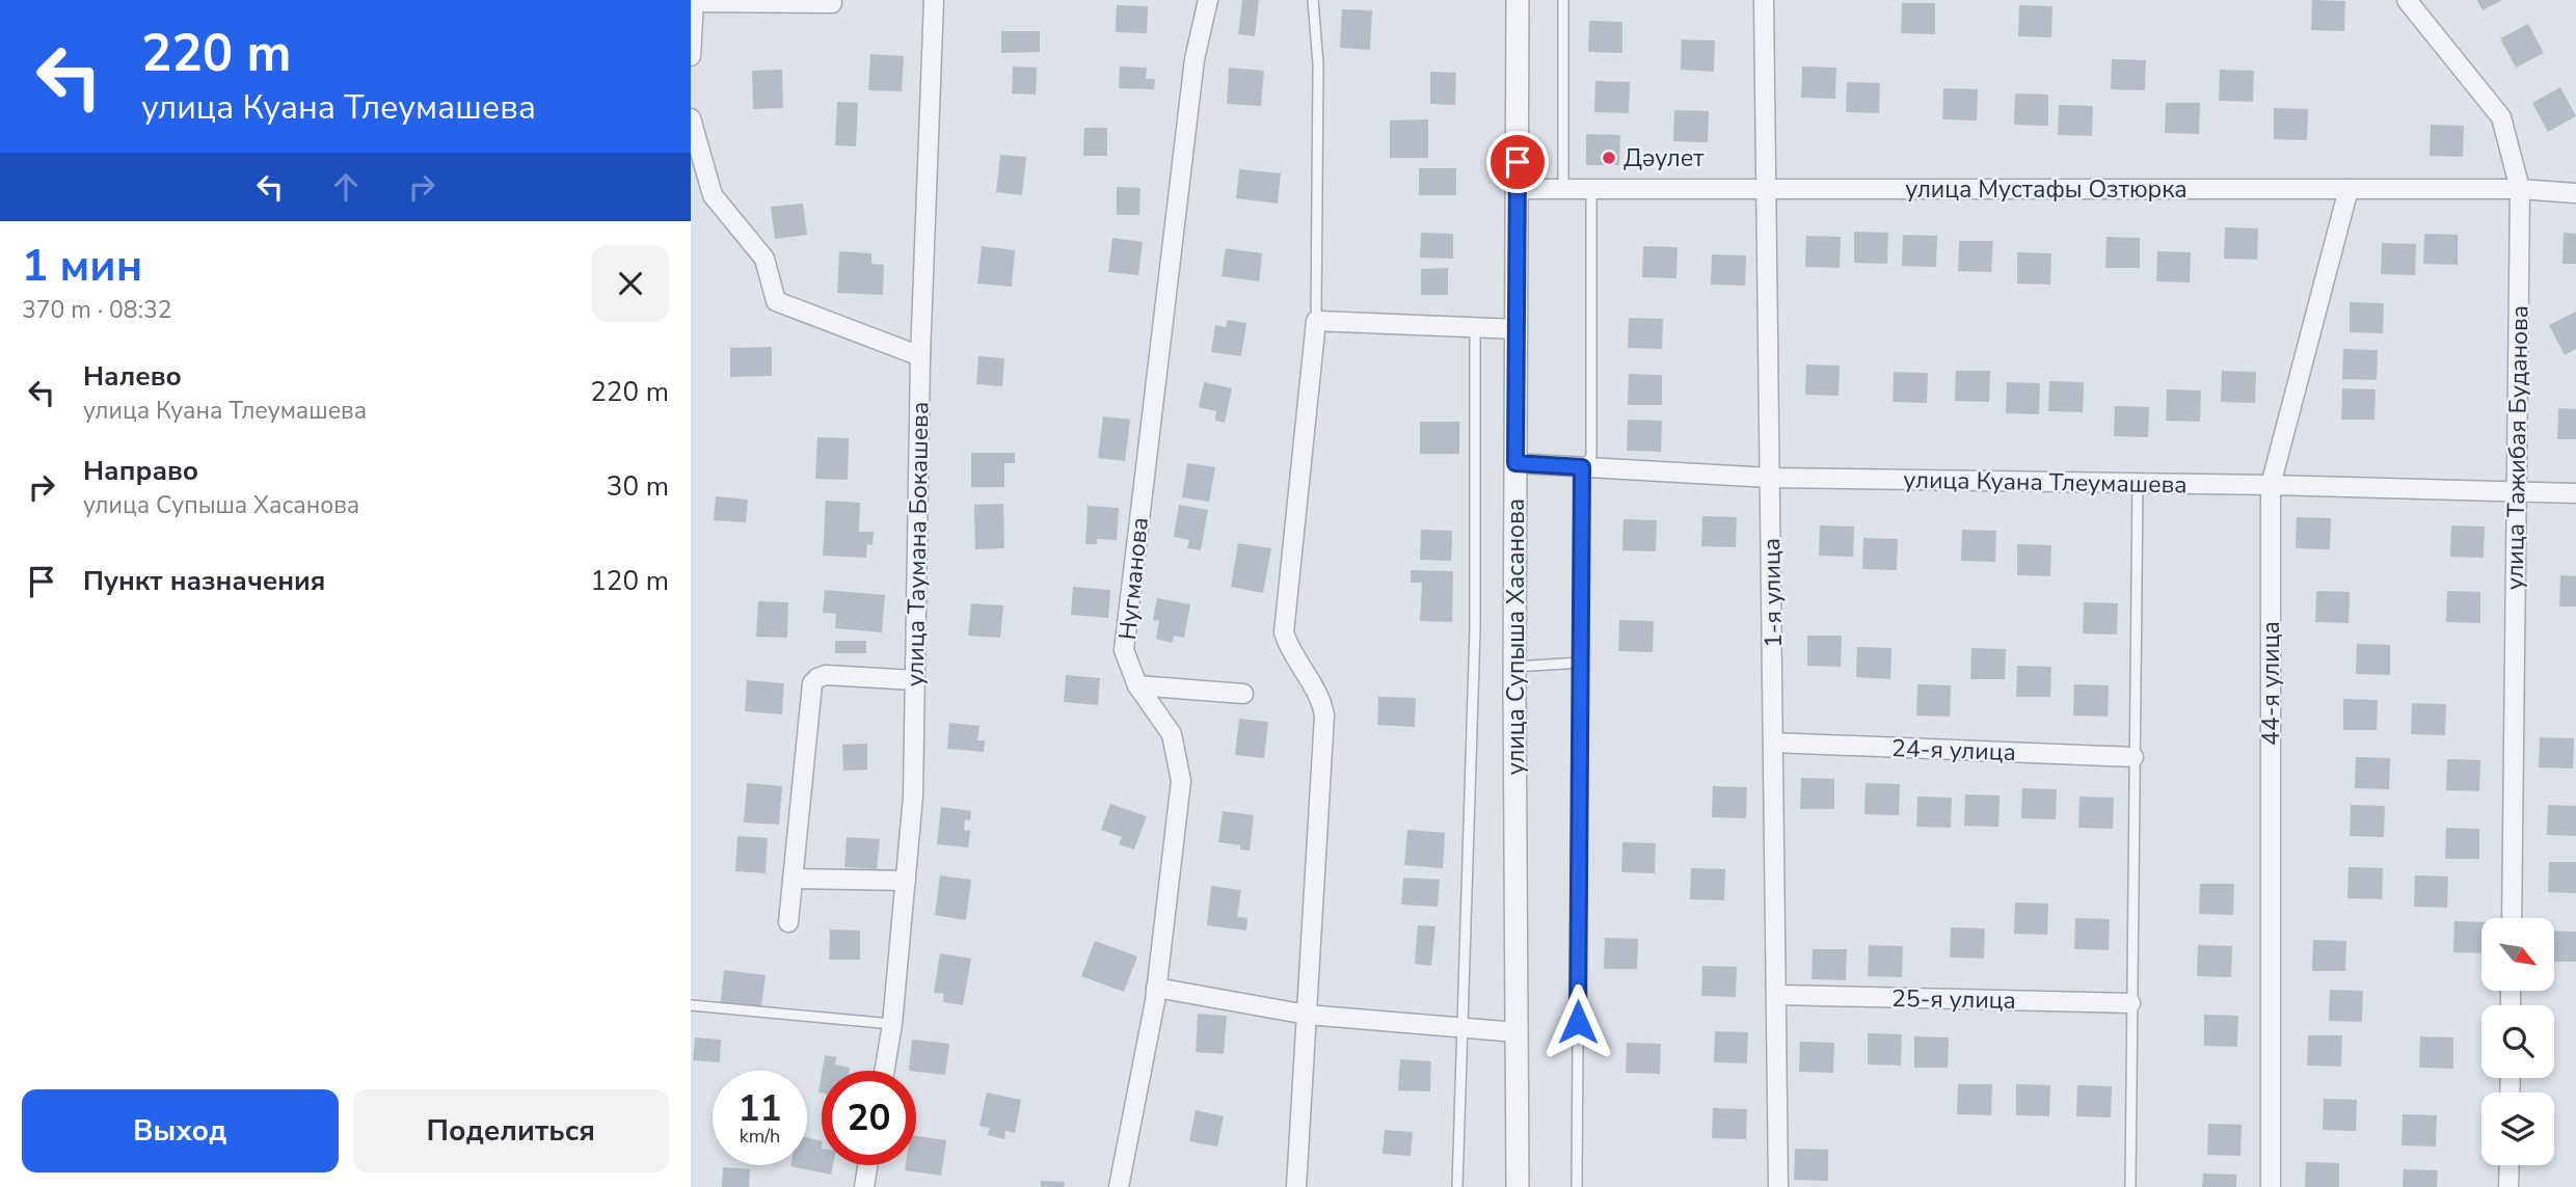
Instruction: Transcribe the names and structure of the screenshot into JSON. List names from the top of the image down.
{
  "streets": {
    "street": [
      "улица Мустафы Озтюрка",
      "улица Тажибая Буданова",
      "улица Куана Тлеумашева",
      "улица Таумана Бокашева",
      "Нугманова",
      "1-я улица",
      "улица Супыша Хасанова",
      "44-я улица",
      "24-я улица",
      "25-я улица"
    ]
  },
  "crossings": [
    ["улица Мустафы Озтюрка", "улица Тажибая Буданова"],
    ["улица Мустафы Озтюрка", "1-я улица"],
    ["улица Мустафы Озтюрка", "улица Супыша Хасанова"],
    ["улица Мустафы Озтюрка", "44-я улица"],
    ["улица Тажибая Буданова", "улица Куана Тлеумашева"],
    ["улица Куана Тлеумашева", "1-я улица"],
    ["улица Куана Тлеумашева", "улица Супыша Хасанова"],
    ["улица Куана Тлеумашева", "44-я улица"],
    ["1-я улица", "24-я улица"],
    ["1-я улица", "25-я улица"]
  ],
  "places": ["Дәулет"],
  "north": "bottom right",
  "page": {
    "turn": ["220 m", "улица Куана Тлеумашева"],
    "heading": ["1 мин", "370 m · 08:32"],
    "list": [
      {
        "name": "Налево",
        "note": "улица Куана Тлеумашева",
        "value": "220 m"
      },
      {
        "name": "Направо",
        "note": "улица Супыша Хасанова",
        "value": "30 m"
      },
      {
        "name": "Пункт назначения",
        "value": "120 m"
      }
    ],
    "speed": "11 km/h",
    "limit": "20",
    "buttons": ["Выход", "Поделиться"]
  }
}
